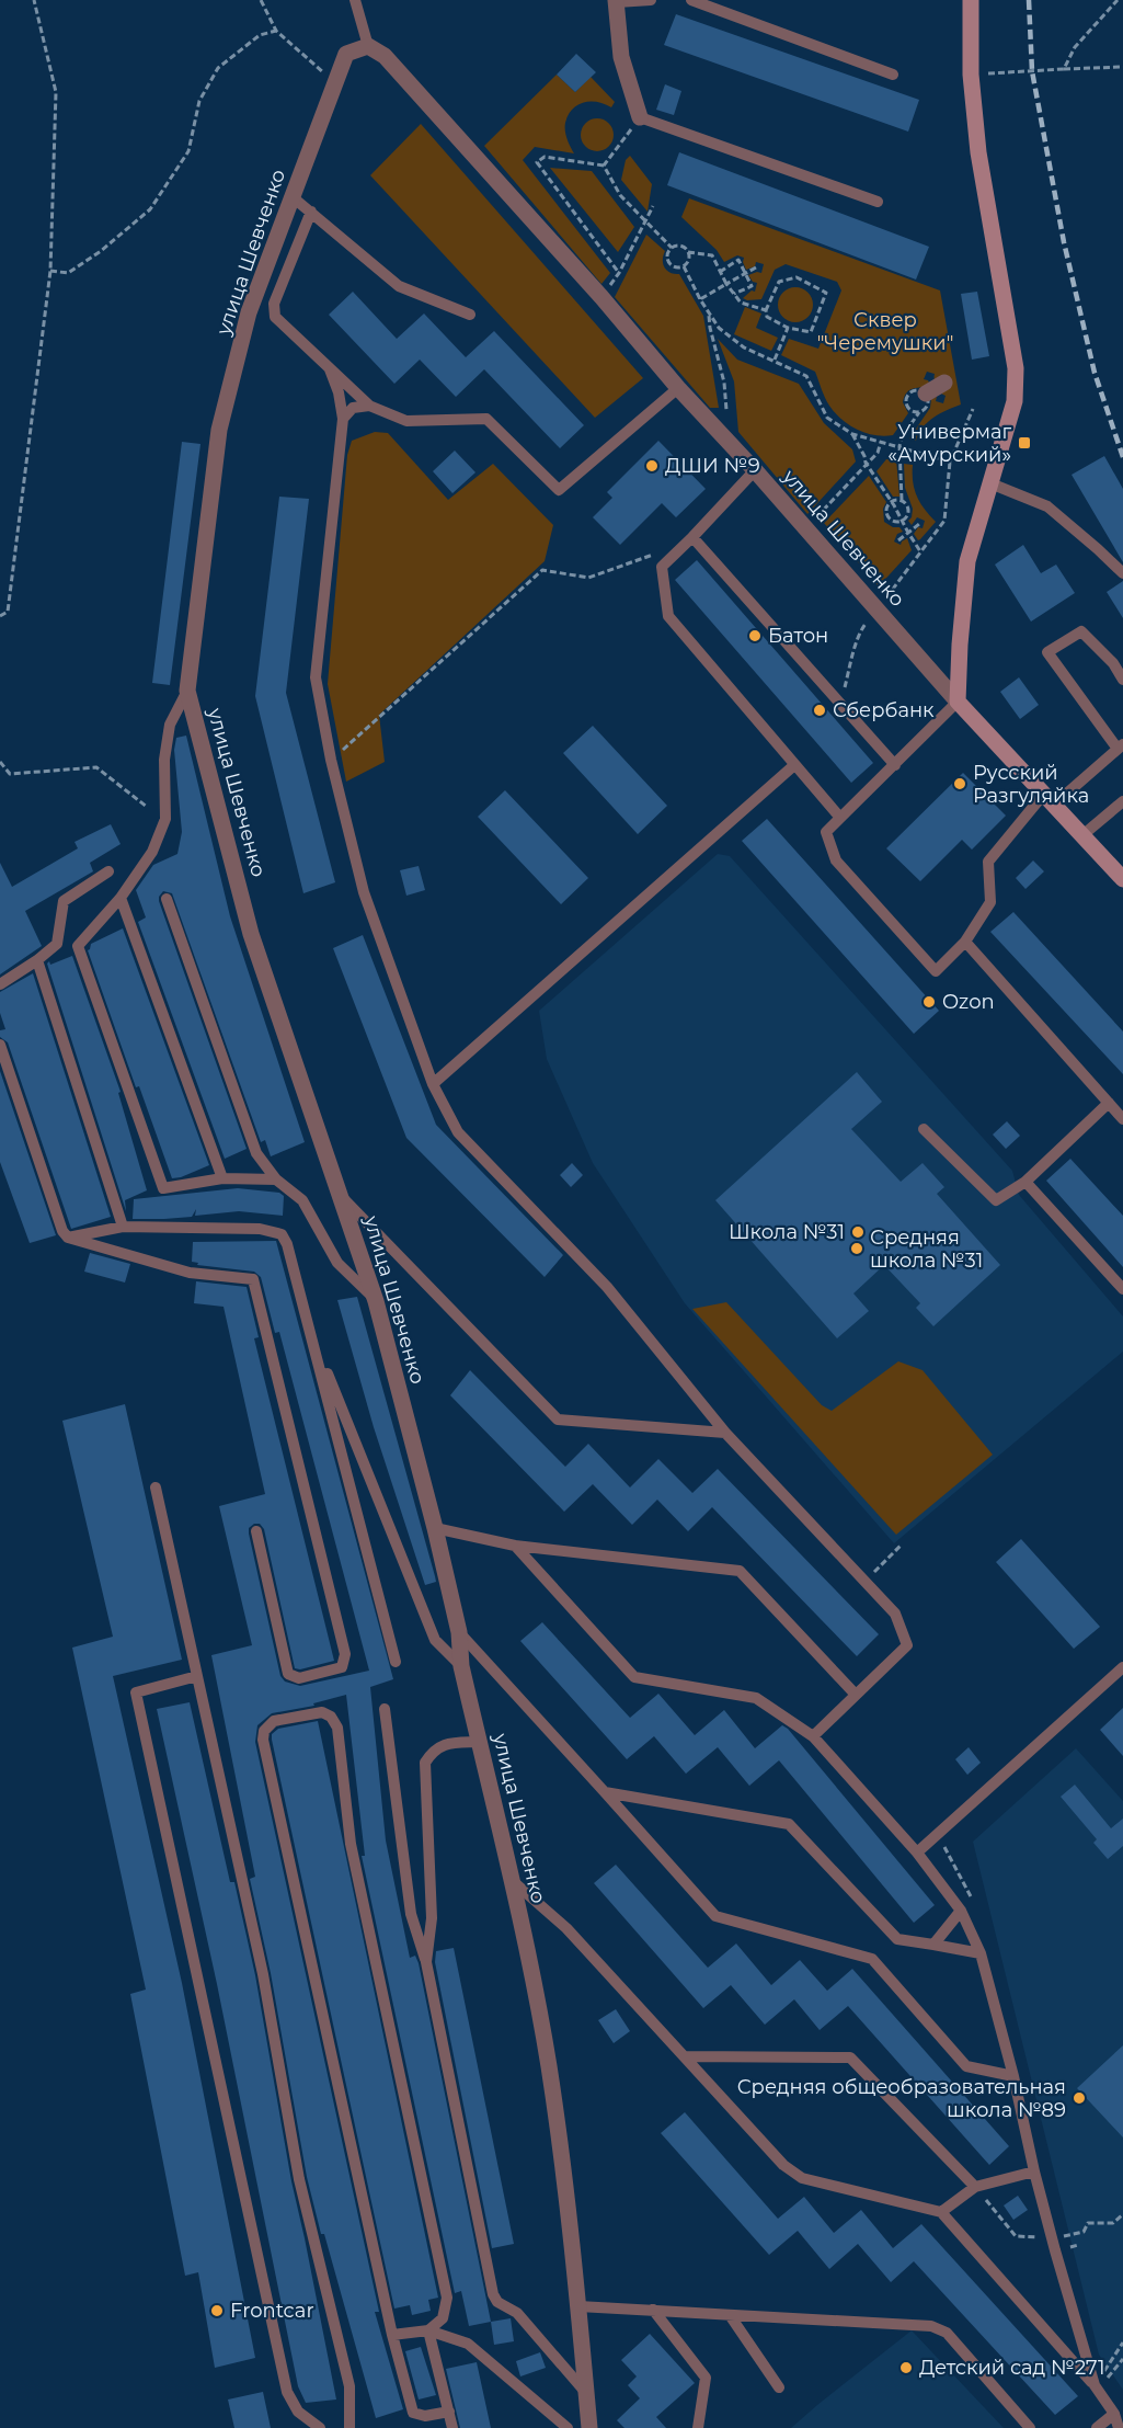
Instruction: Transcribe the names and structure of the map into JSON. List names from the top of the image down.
{
  "streets": {
    "street": ["улица Шевченко"]
  },
  "parks": ["Сквер \"Черемушки\""],
  "places": {
    "transit": ["Универмаг «Амурский»"],
    "other": [
      "ДШИ №9",
      "Батон",
      "Сбербанк",
      "Русский Разгуляйка",
      "Ozon",
      "Школа №31",
      "Средняя школа №31",
      "Средняя общеобразовательная школа №89",
      "Frontcar",
      "Детский сад №271"
    ]
  }
}
